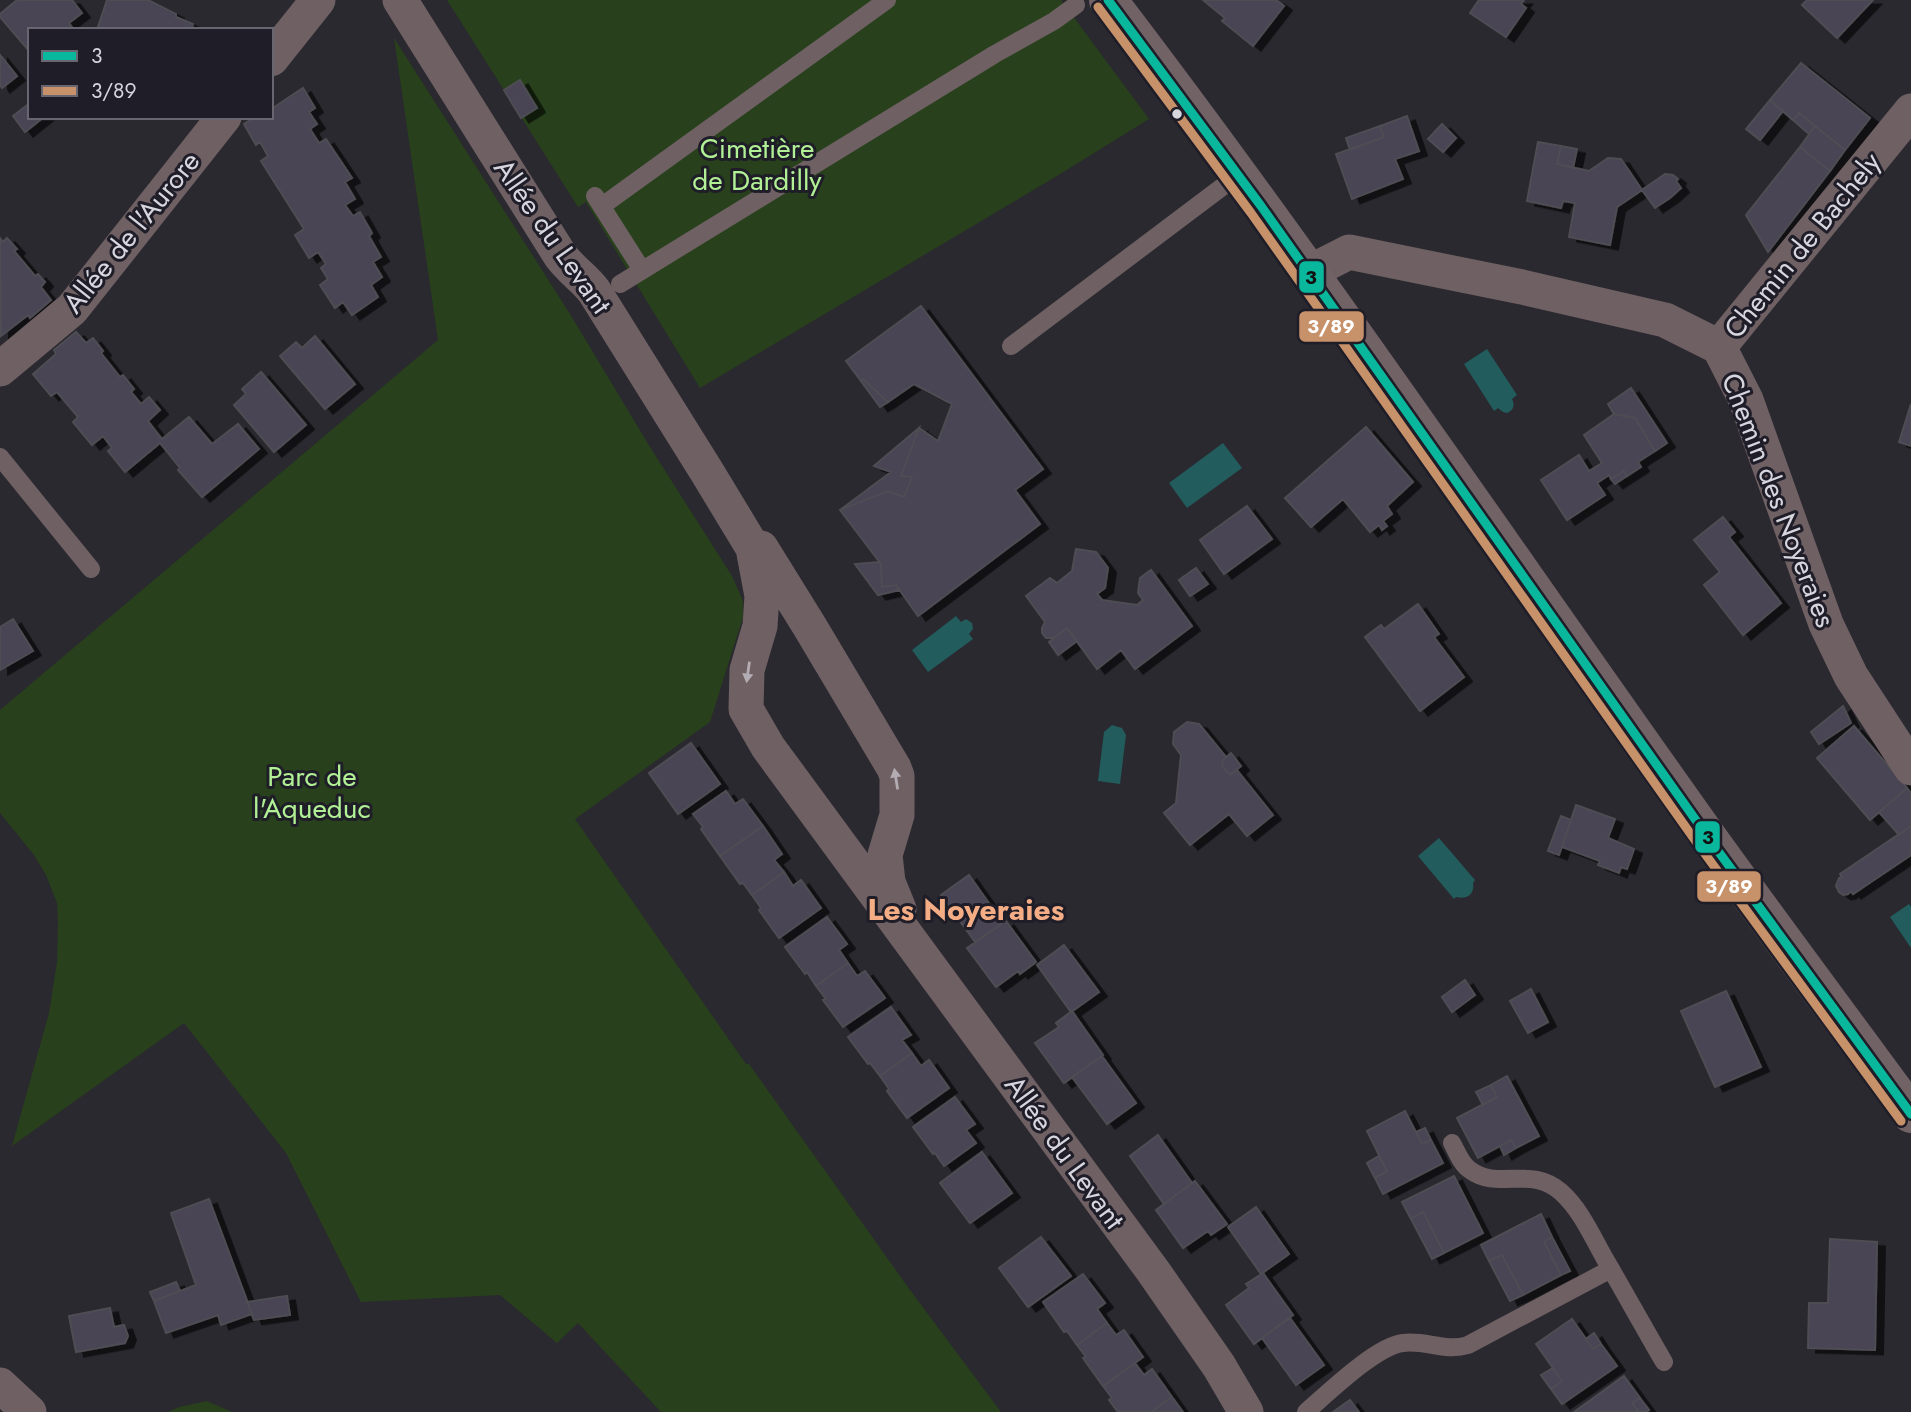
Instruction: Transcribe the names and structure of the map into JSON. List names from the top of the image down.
{
  "streets": {
    "street": [
      "Allée de l'Aurore",
      "Allée du Levant",
      "Chemin de Bachely",
      "Chemin des Noyeraies"
    ]
  },
  "crossings": [
    ["Chemin de Bachely", "Chemin des Noyeraies"]
  ],
  "districts": ["Les Noyeraies"],
  "parks": ["Cimetière de Dardilly", "Parc de l'Aqueduc"],
  "lines": ["transit line 3", "transit line 3/89"],
  "legend": ["3", "3/89"]
}
